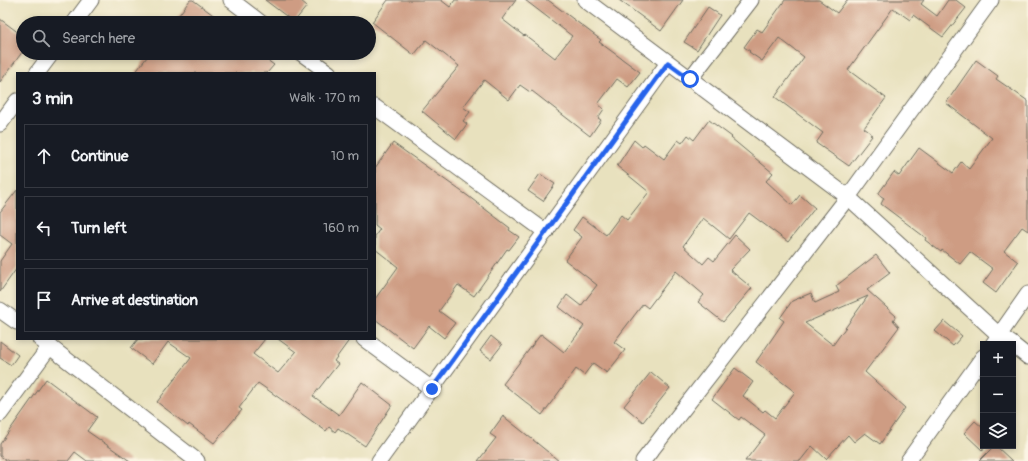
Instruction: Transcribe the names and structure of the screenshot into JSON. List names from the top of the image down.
{
  "page": {
    "search": "Search here",
    "heading": ["3 min", "Walk · 170 m"],
    "list": [
      ["Continue", "10 m"],
      ["Turn left", "160 m"],
      "Arrive at destination"
    ],
    "map_buttons": ["+", "−"]
  }
}
